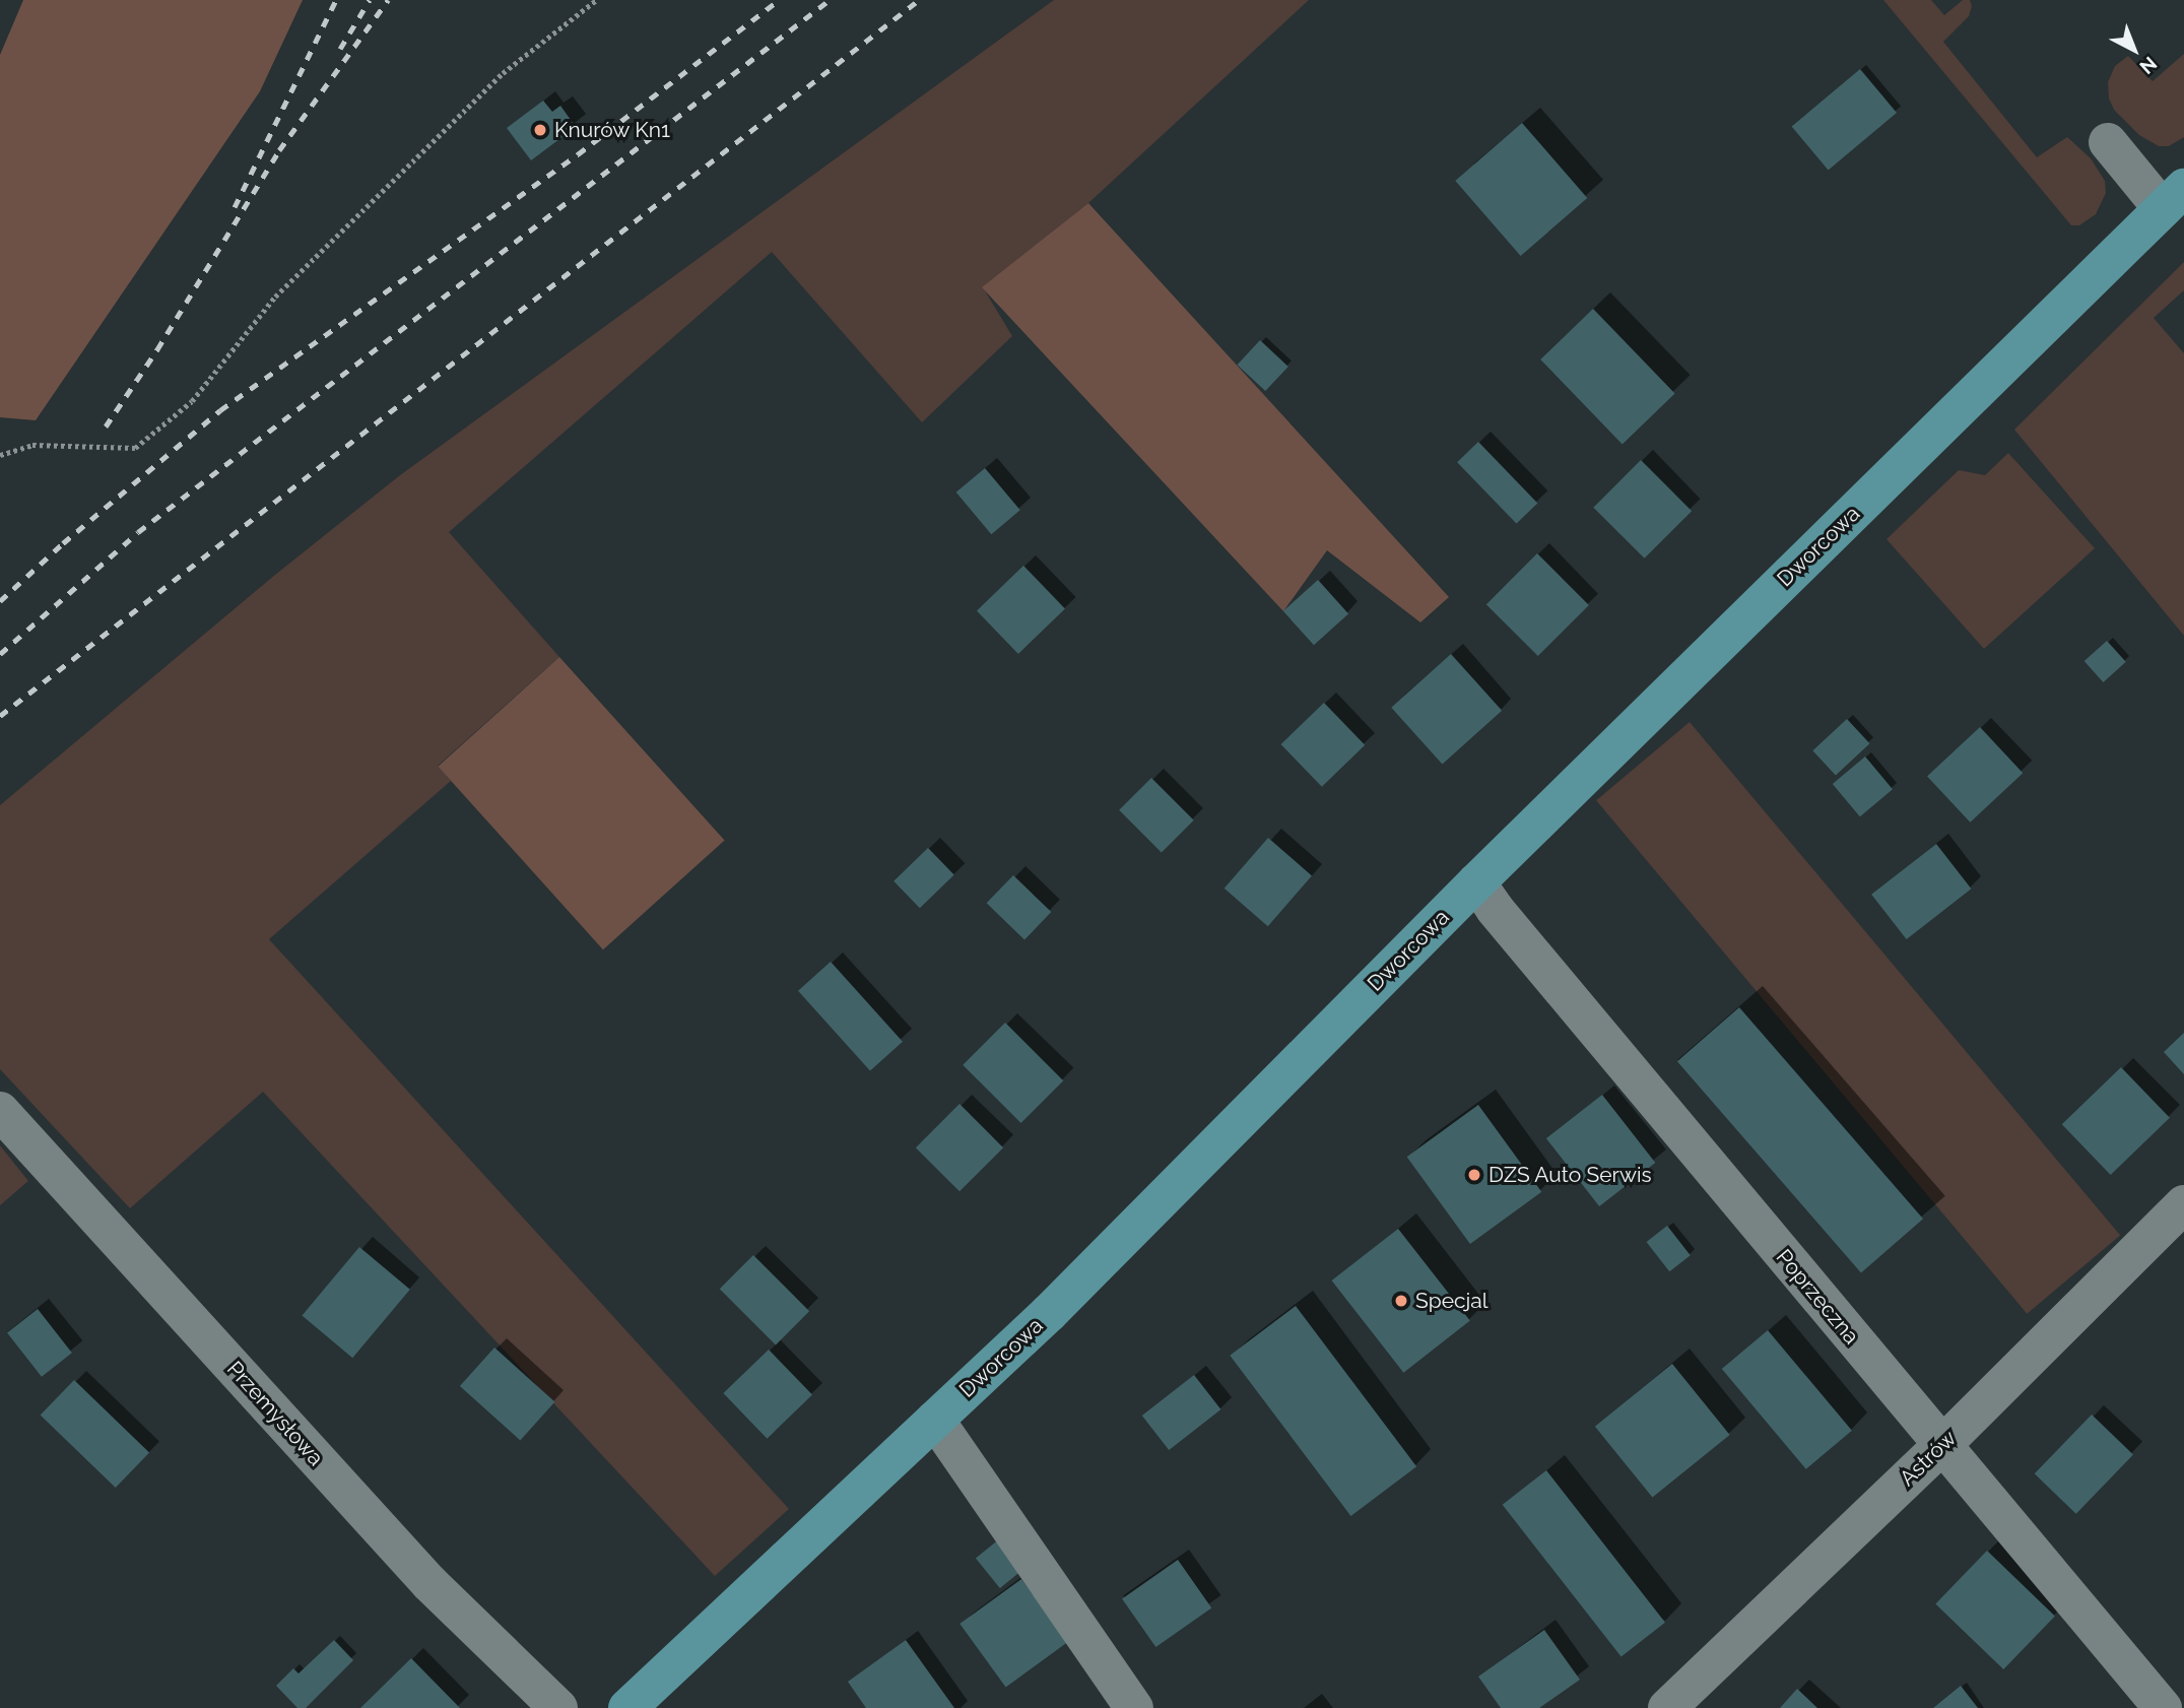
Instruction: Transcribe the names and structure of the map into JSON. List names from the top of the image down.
{
  "streets": {
    "main road": ["Dworcowa"],
    "street": ["Poprzeczna", "Przemysłowa", "Astrów"]
  },
  "crossings": [
    ["Dworcowa", "Poprzeczna"],
    ["Poprzeczna", "Astrów"]
  ],
  "places": ["Knurów Kn1", "DZS Auto Serwis", "Specjal"],
  "north": "bottom right"
}
